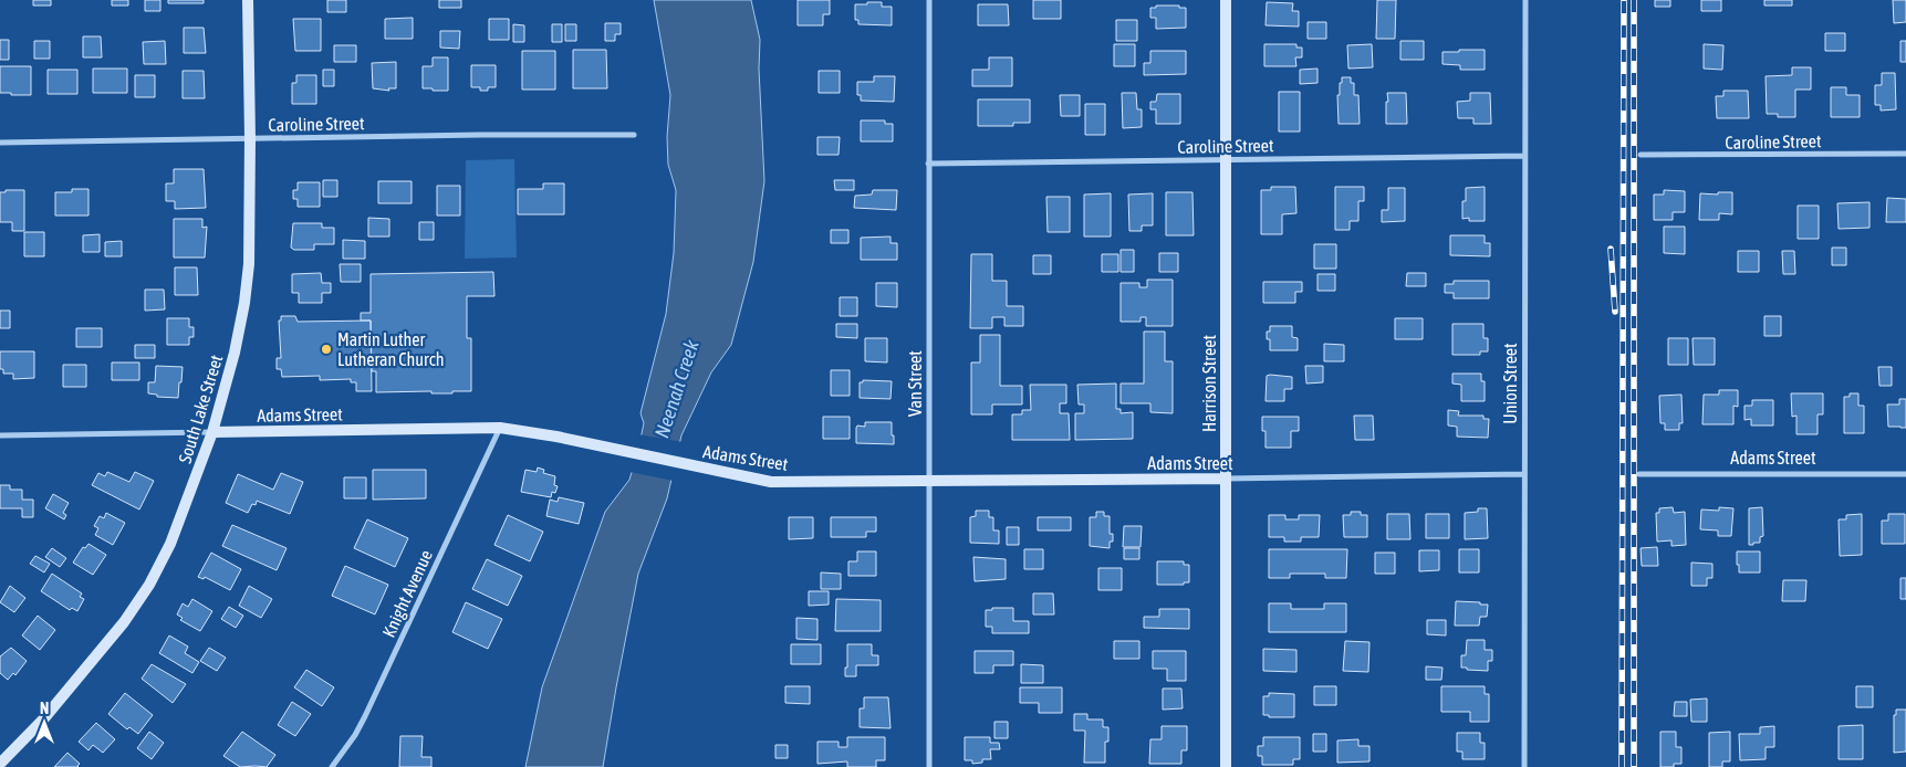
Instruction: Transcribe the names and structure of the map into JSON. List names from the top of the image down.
{
  "streets": {
    "street": [
      "Caroline Street",
      "Van Street",
      "Harrison Street",
      "Union Street",
      "South Lake Street",
      "Adams Street",
      "Knight Avenue"
    ]
  },
  "crossings": [
    ["Caroline Street", "Van Street"],
    ["Caroline Street", "Harrison Street"],
    ["Caroline Street", "Union Street"],
    ["Caroline Street", "South Lake Street"],
    ["Van Street", "Adams Street"],
    ["Harrison Street", "Adams Street"],
    ["Union Street", "Adams Street"],
    ["South Lake Street", "Adams Street"],
    ["Adams Street", "Knight Avenue"]
  ],
  "water": ["Neenah Creek"],
  "places": ["Martin Luther Lutheran Church"],
  "north": "top"
}
